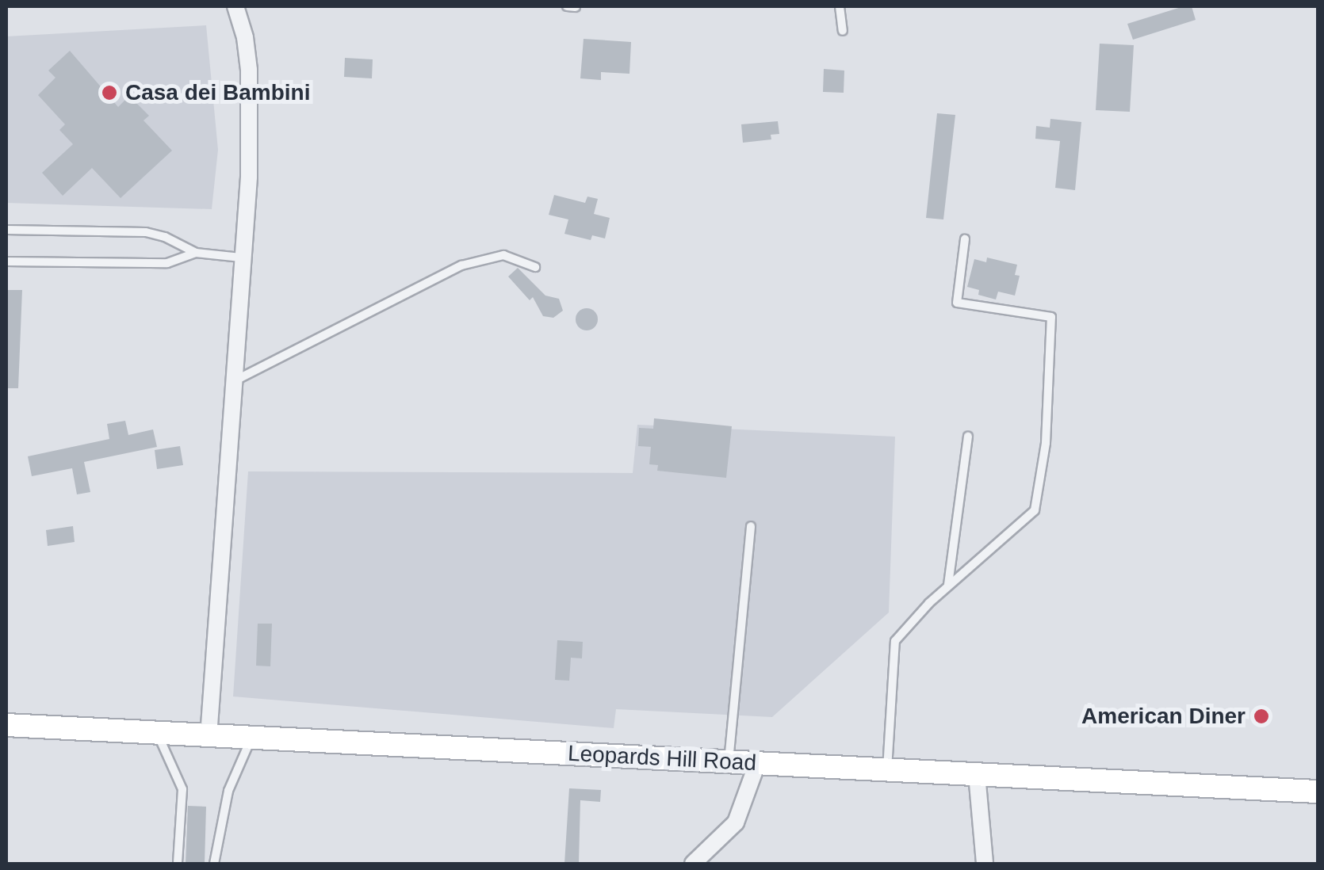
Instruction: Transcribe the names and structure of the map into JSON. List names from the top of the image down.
{
  "streets": {
    "main road": ["Leopards Hill Road"]
  },
  "places": ["Casa dei Bambini", "American Diner"]
}
